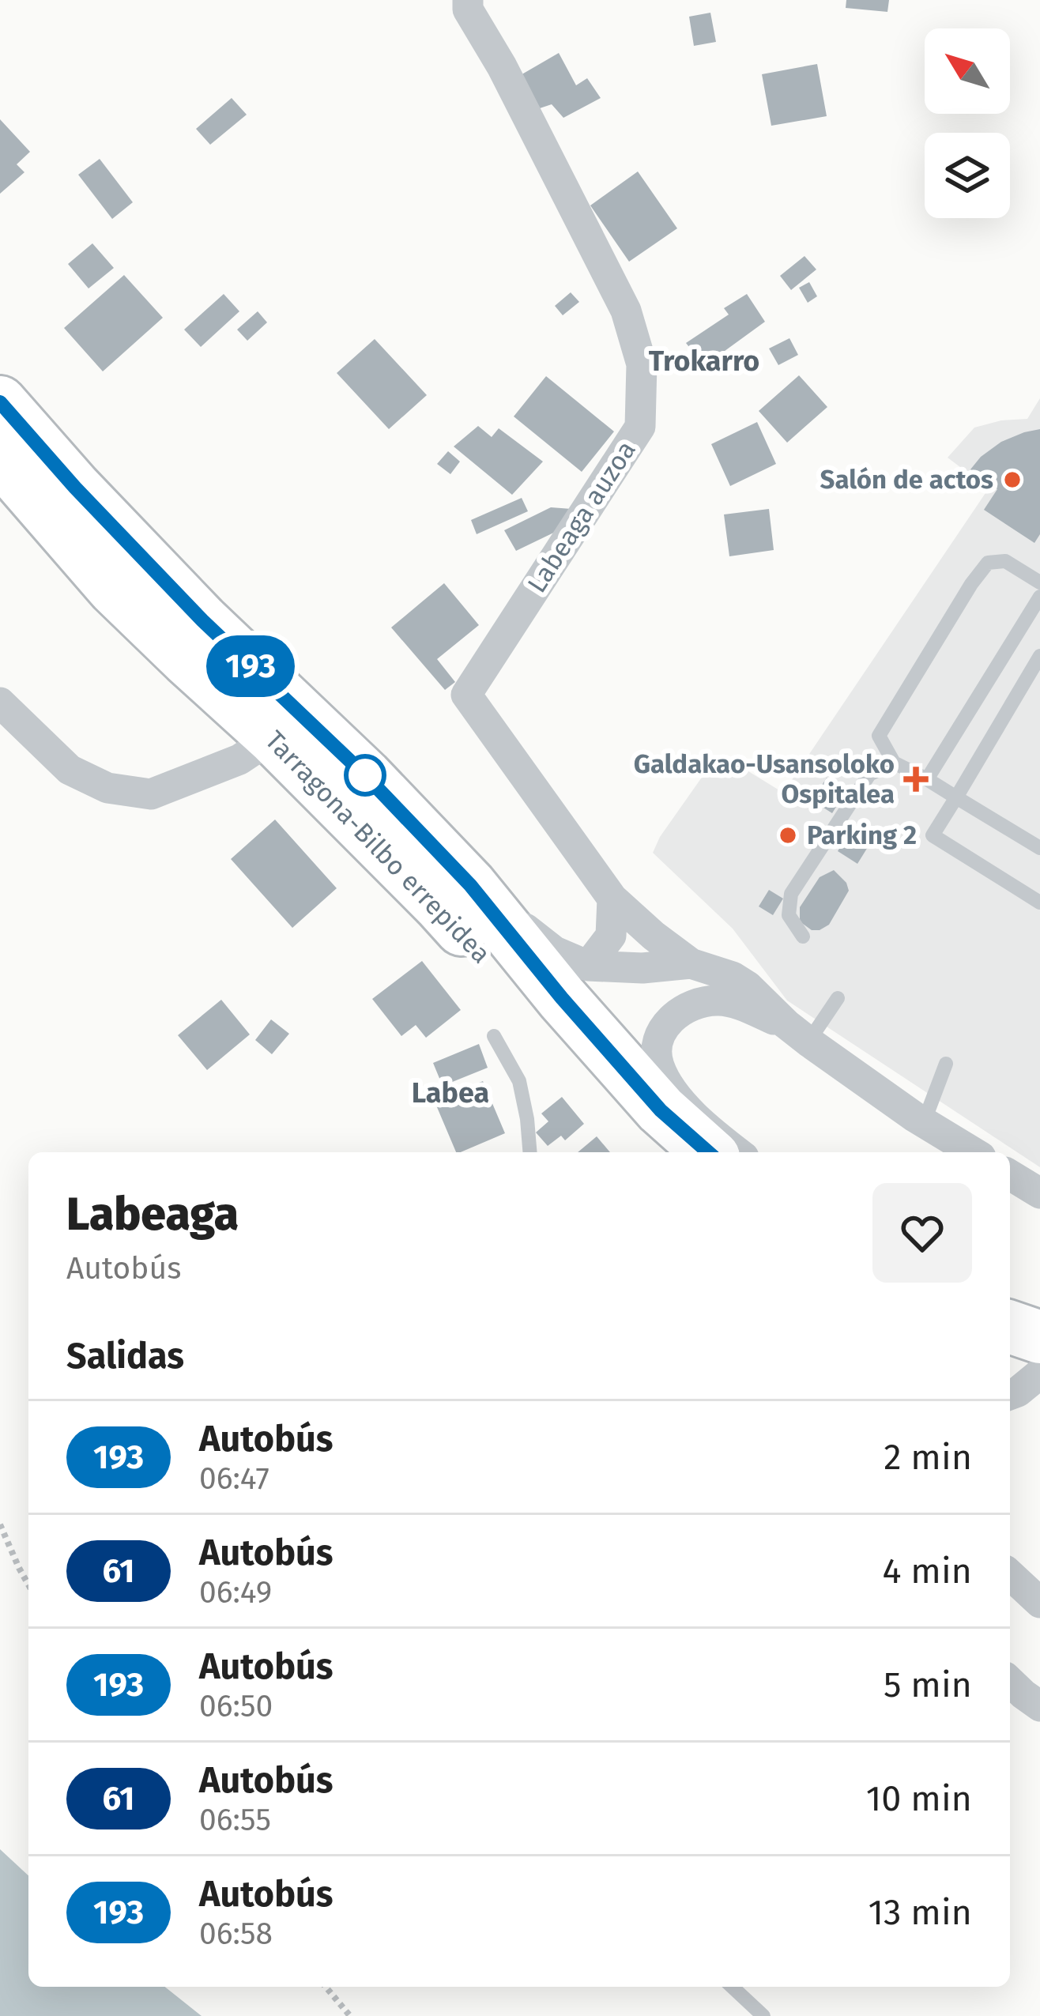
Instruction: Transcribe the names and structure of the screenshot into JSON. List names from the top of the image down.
{
  "streets": {
    "highway": ["Tarragona-Bilbo errepidea"],
    "street": ["Labeaga auzoa"]
  },
  "districts": ["Trokarro", "Labea"],
  "places": {
    "other": ["Salón de actos", "Parking 2"],
    "health": ["Galdakao-Usansoloko Ospitalea"]
  },
  "lines": ["bus line 193"],
  "north": "top left",
  "page": {
    "on_map": "193",
    "heading": [
      ["Labeaga", "Autobús"],
      "Salidas"
    ],
    "list": [
      {
        "mark": "193",
        "name": "Autobús",
        "note": "06:47",
        "value": "2 min"
      },
      {
        "mark": "61",
        "name": "Autobús",
        "note": "06:49",
        "value": "4 min"
      },
      {
        "mark": "193",
        "name": "Autobús",
        "note": "06:50",
        "value": "5 min"
      },
      {
        "mark": "61",
        "name": "Autobús",
        "note": "06:55",
        "value": "10 min"
      },
      {
        "mark": "193",
        "name": "Autobús",
        "note": "06:58",
        "value": "13 min"
      }
    ]
  }
}
